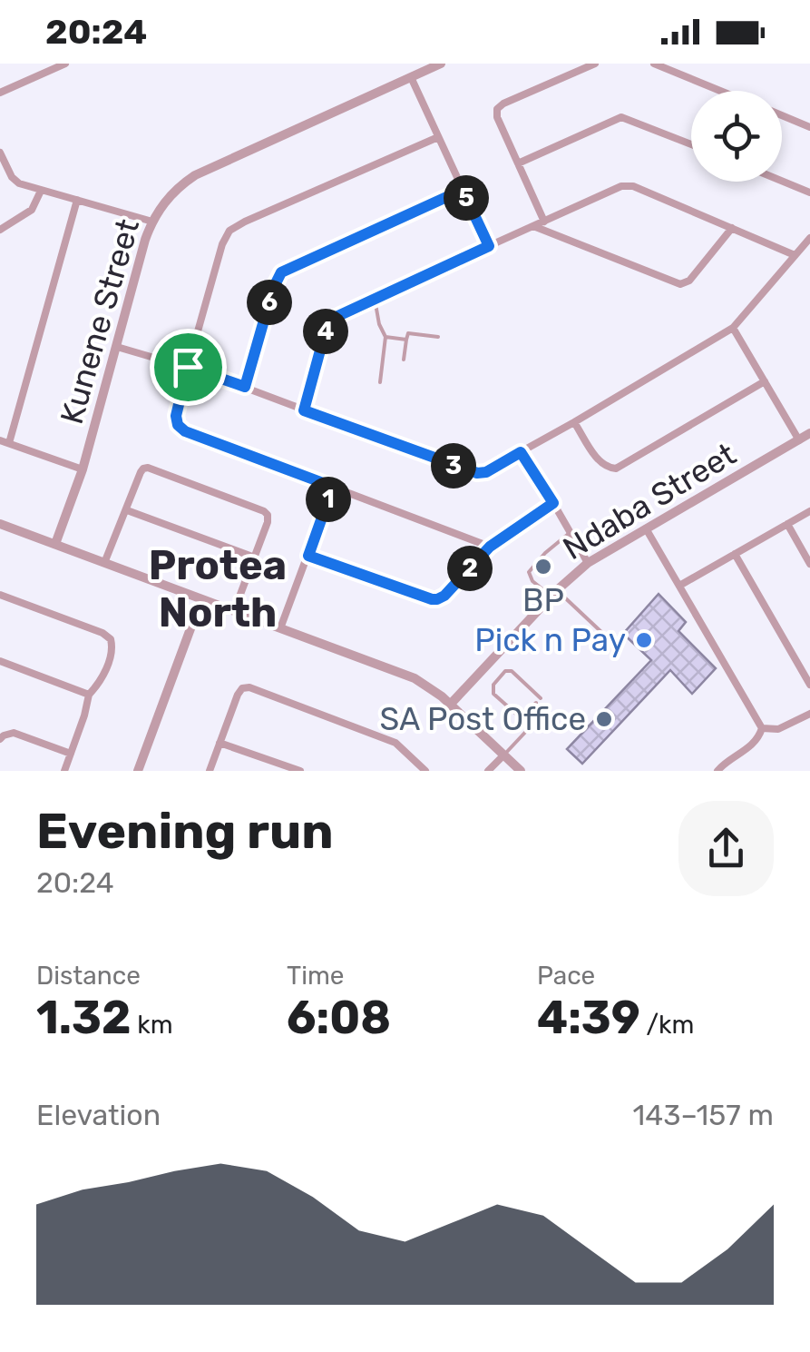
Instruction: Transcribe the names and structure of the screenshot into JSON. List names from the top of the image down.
{
  "streets": {
    "street": ["Kunene Street", "Ndaba Street"]
  },
  "districts": ["Protea North"],
  "places": ["BP", "Pick n Pay", "SA Post Office"],
  "page": {
    "status": "20:24",
    "pins": [
      "5",
      "6",
      "4",
      "3",
      "1",
      "2"
    ],
    "heading": ["Evening run", "20:24"],
    "stats": [
      ["Distance", "1.32 km"],
      ["Time", "6:08"],
      ["Pace", "4:39 /km"]
    ],
    "chart": ["Elevation", "143–157 m"]
  }
}
